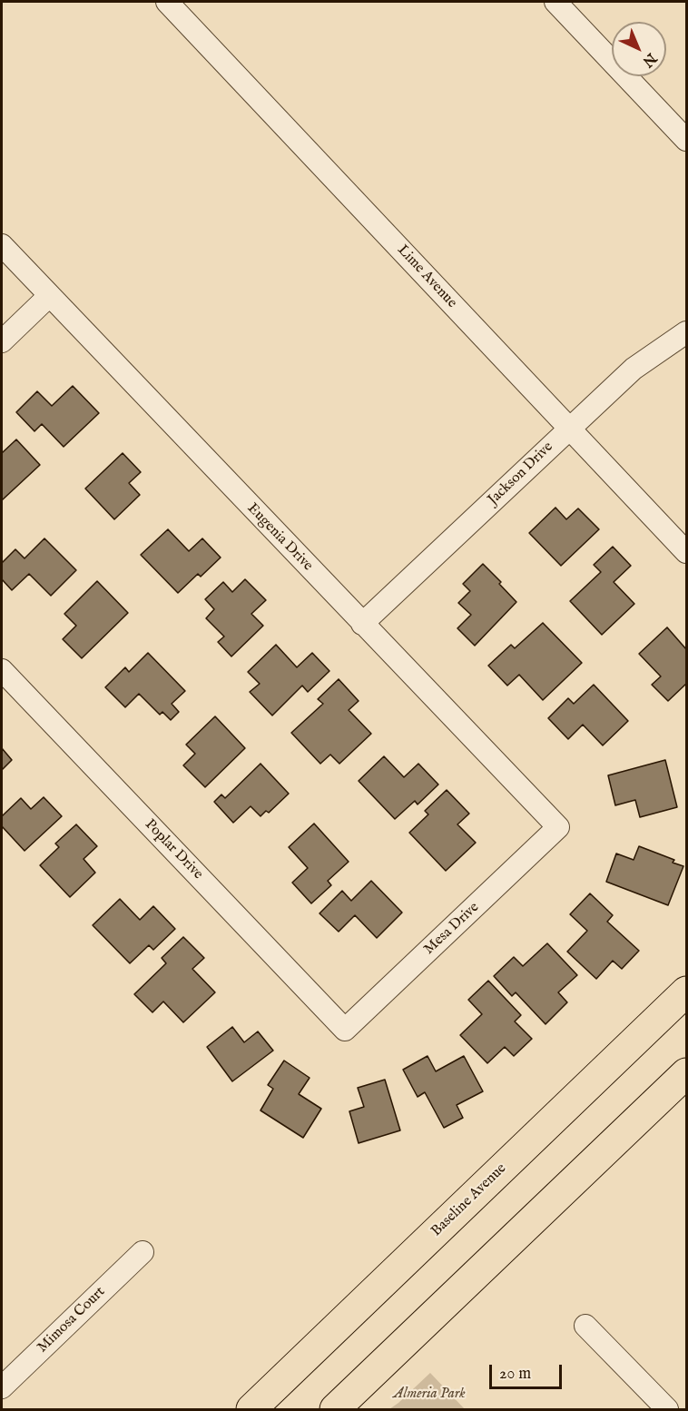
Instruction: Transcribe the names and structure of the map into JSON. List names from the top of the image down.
{
  "streets": {
    "main road": ["Baseline Avenue"],
    "street": [
      "Lime Avenue",
      "Jackson Drive",
      "Eugenia Drive",
      "Poplar Drive",
      "Mesa Drive",
      "Mimosa Court"
    ]
  },
  "crossings": [
    ["Lime Avenue", "Jackson Drive"],
    ["Jackson Drive", "Eugenia Drive"],
    ["Eugenia Drive", "Mesa Drive"],
    ["Poplar Drive", "Mesa Drive"]
  ],
  "parks": ["Almeria Park"],
  "scale_bar": "20 m",
  "north": "bottom right"
}
